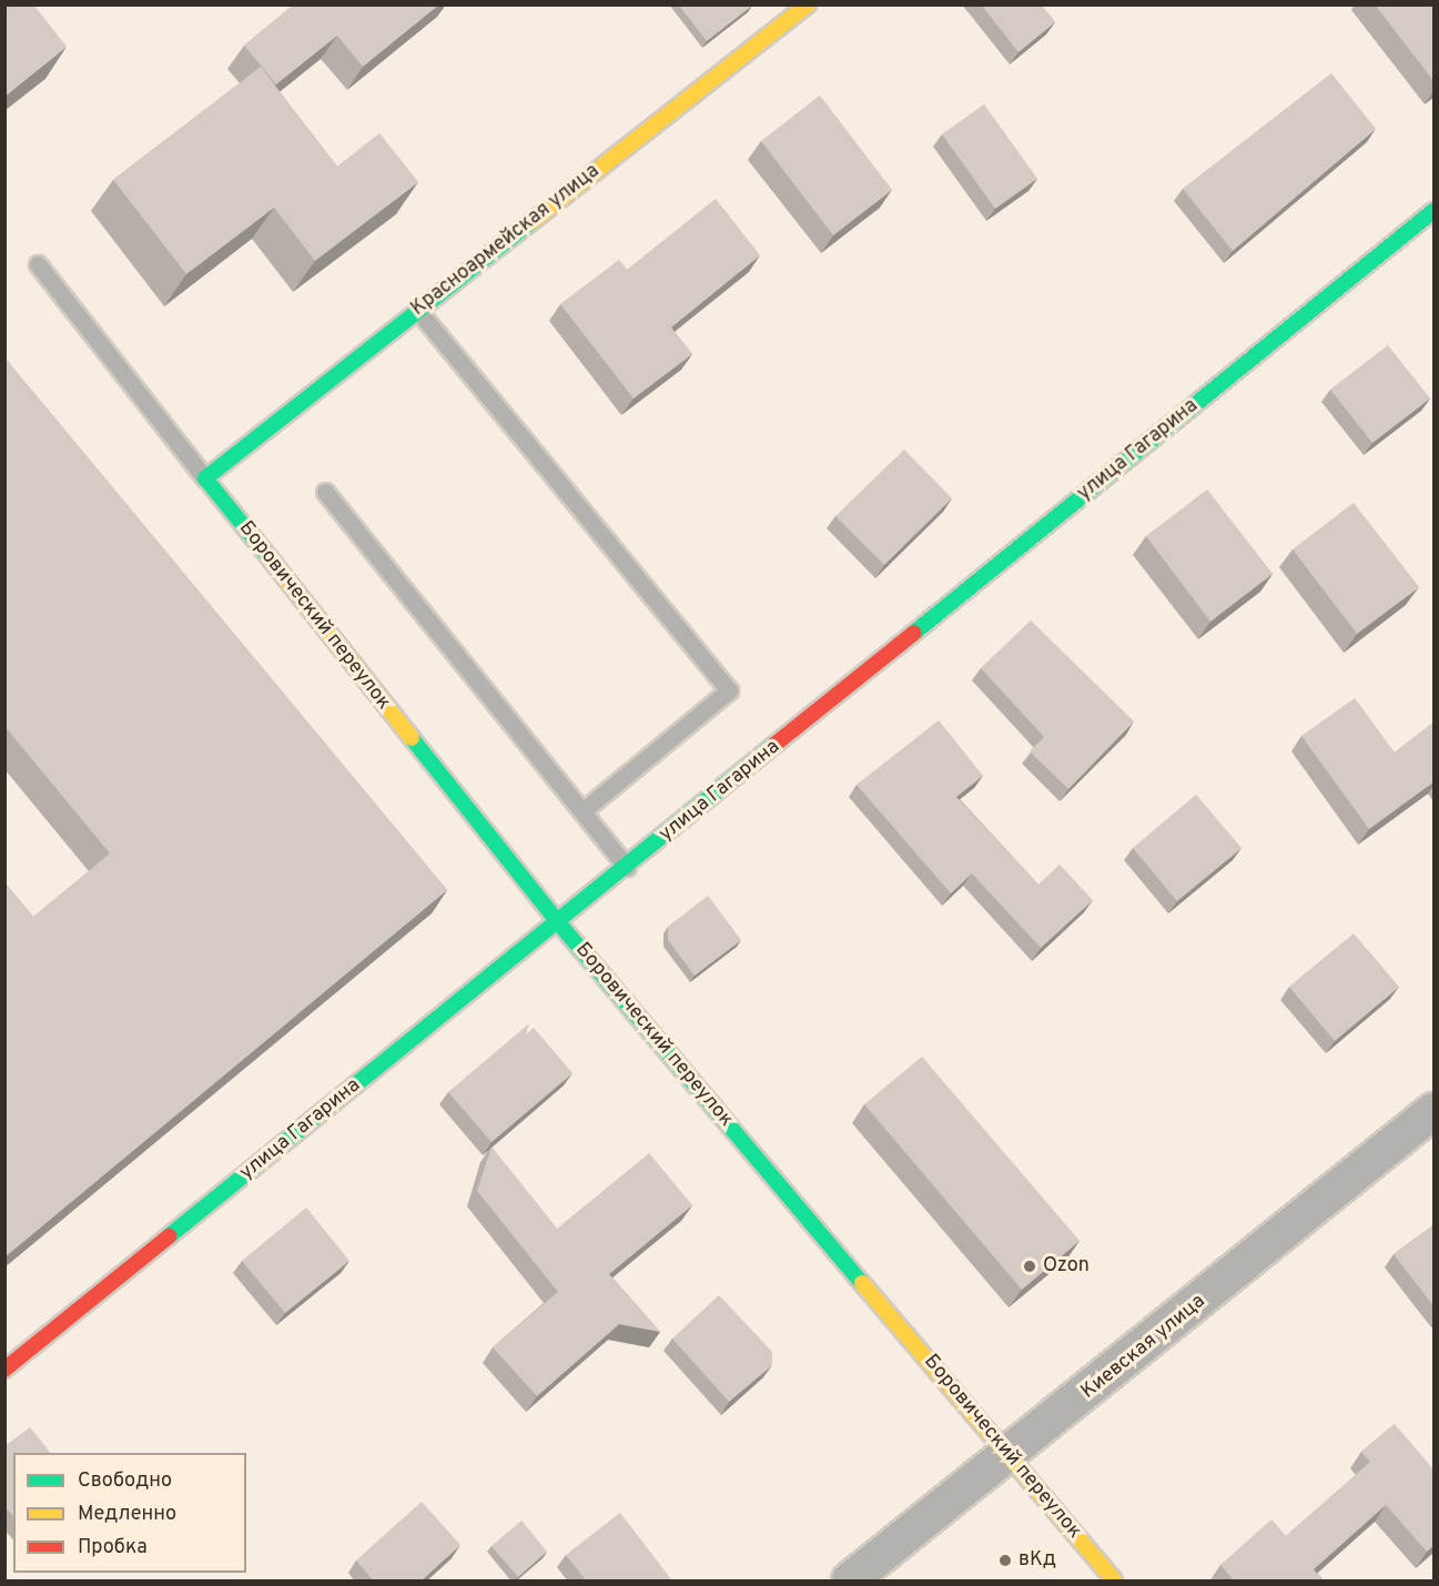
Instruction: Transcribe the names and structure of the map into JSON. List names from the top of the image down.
{
  "streets": {
    "street": [
      "Красноармейская улица",
      "улица Гагарина",
      "Боровический переулок",
      "Киевская улица"
    ]
  },
  "crossings": [
    ["Красноармейская улица", "Боровический переулок"],
    ["улица Гагарина", "Боровический переулок"],
    ["Боровический переулок", "Киевская улица"]
  ],
  "places": ["Ozon", "вКд"],
  "legend": ["Свободно", "Медленно", "Пробка"]
}
